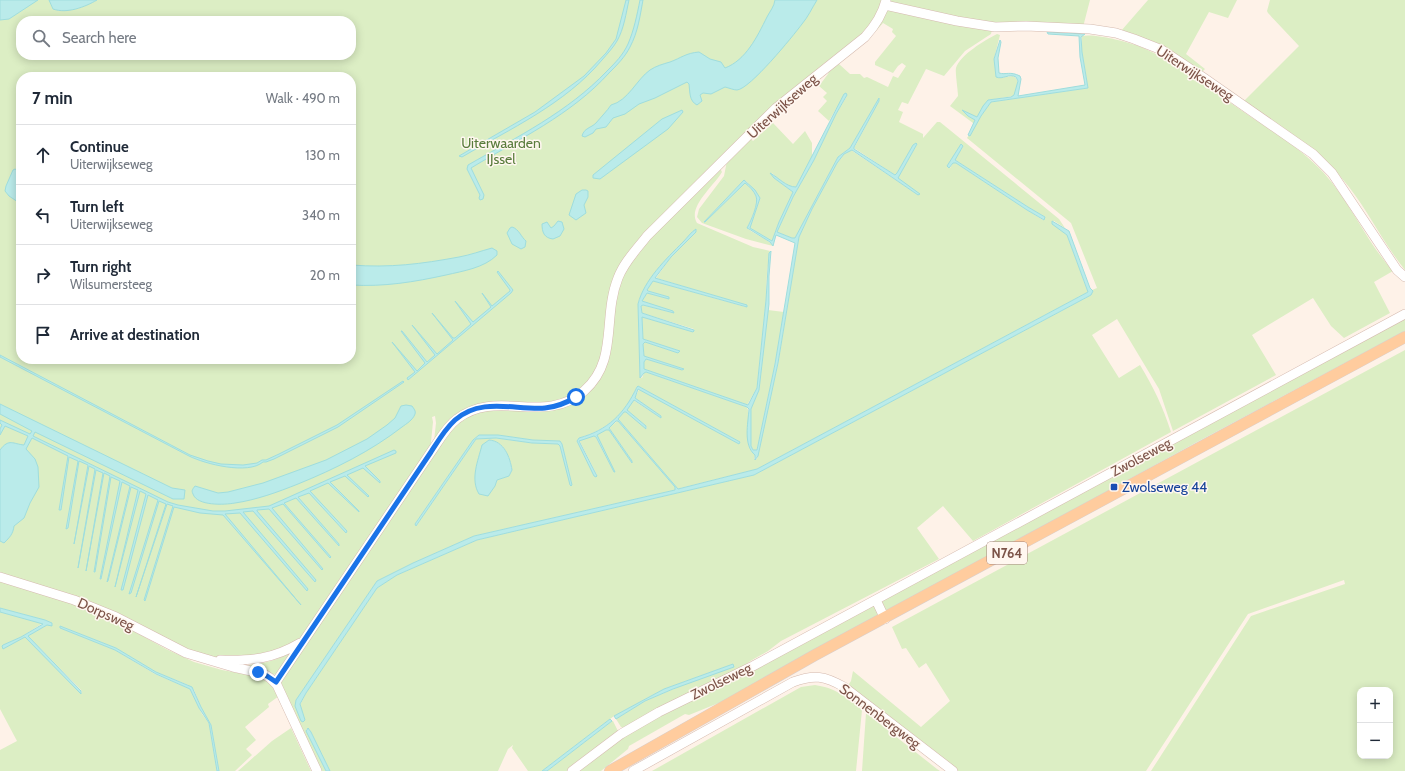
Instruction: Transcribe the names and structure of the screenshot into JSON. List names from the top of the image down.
{
  "streets": {
    "main road": ["Zwolseweg", "N764"],
    "street": ["Uiterwijkseweg", "Dorpsweg", "Sonnenbergweg"]
  },
  "crossings": [
    ["Uiterwijkseweg", "Dorpsweg"]
  ],
  "parks": ["Uiterwaarden IJssel"],
  "places": {
    "transit": ["Zwolseweg 44"]
  },
  "page": {
    "search": "Search here",
    "heading": ["7 min", "Walk · 490 m"],
    "list": [
      ["Continue", "Uiterwijkseweg", "130 m"],
      ["Turn left", "Uiterwijkseweg", "340 m"],
      ["Turn right", "Wilsumersteeg", "20 m"],
      "Arrive at destination"
    ],
    "map_buttons": ["+", "−"]
  }
}
